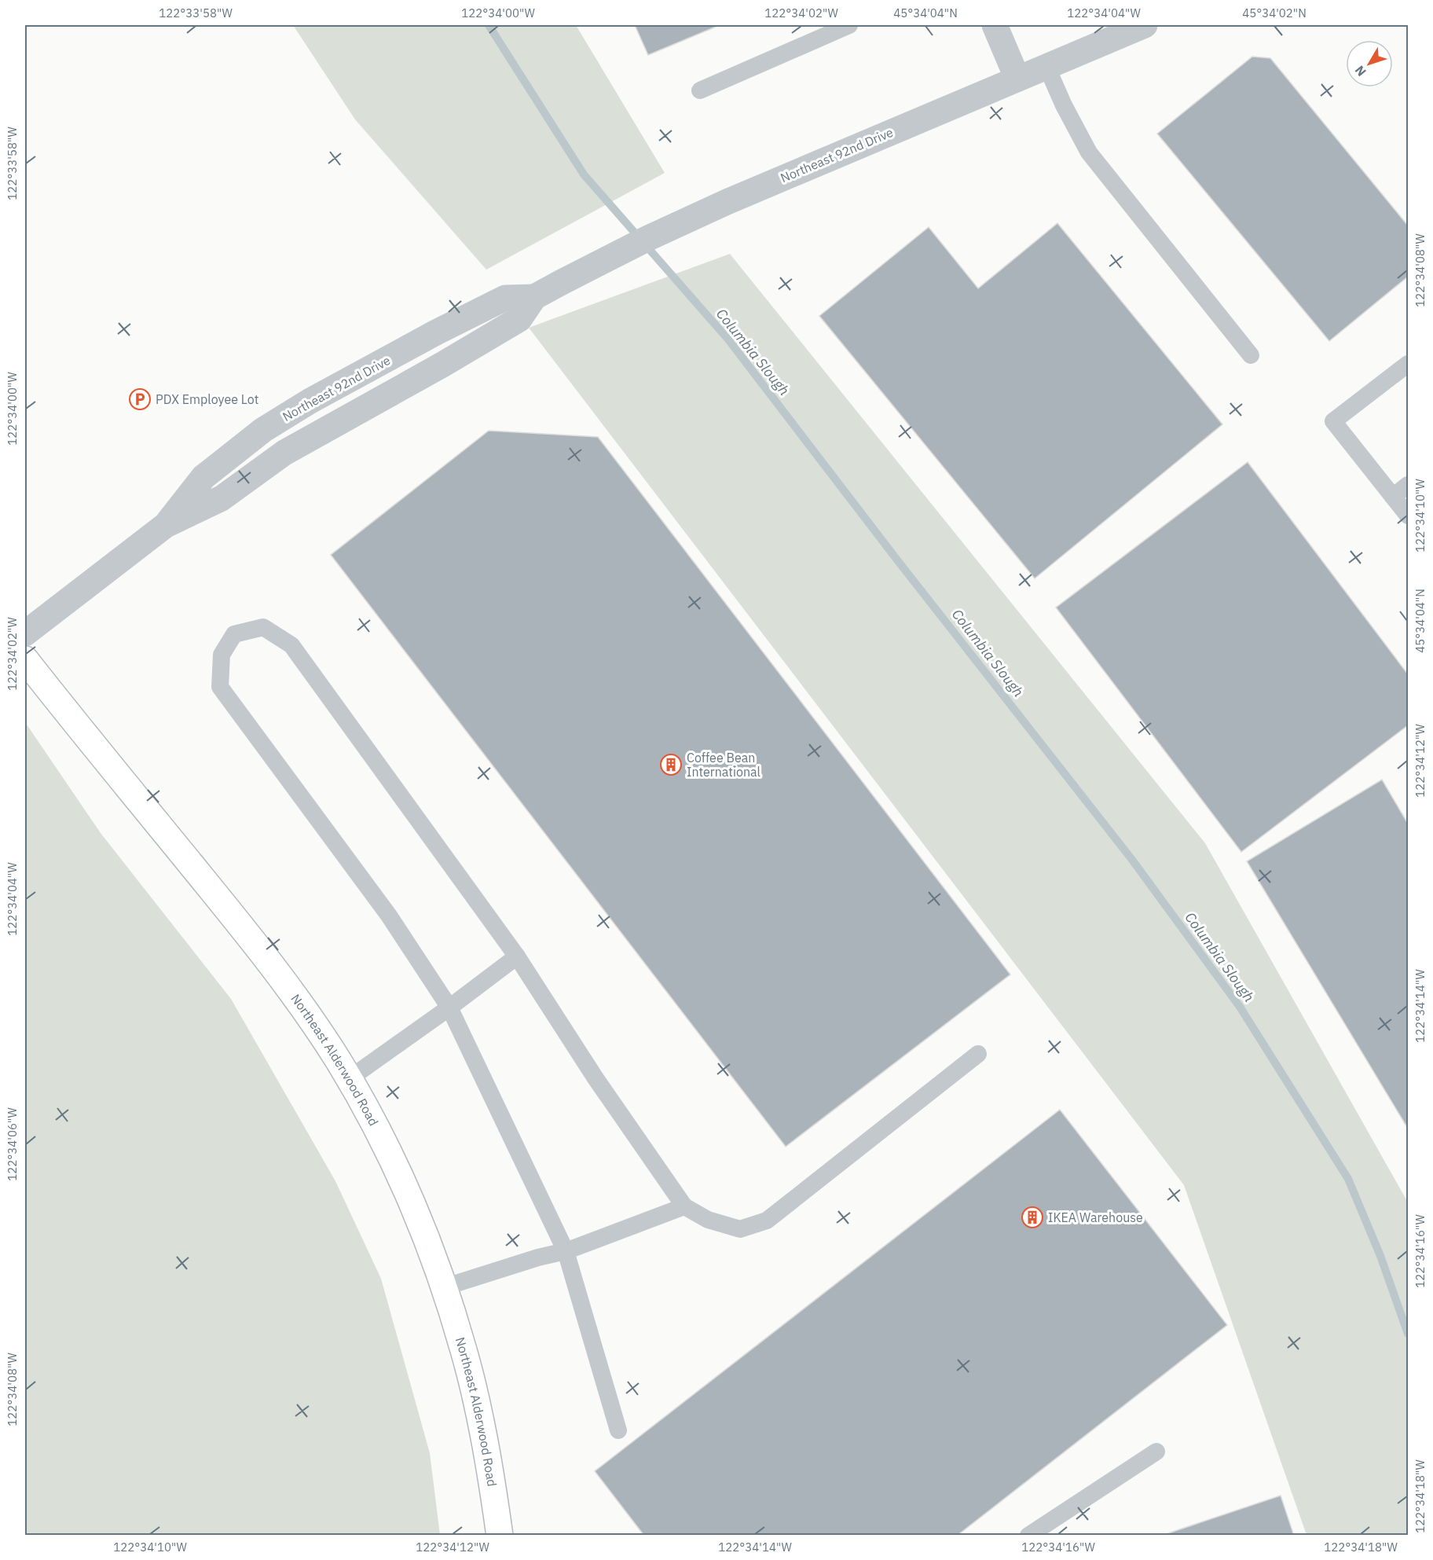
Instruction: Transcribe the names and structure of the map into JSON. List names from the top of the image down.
{
  "streets": {
    "street": ["Northeast 92nd Drive", "Northeast Alderwood Road"]
  },
  "water": ["Columbia Slough"],
  "places": {
    "parking": ["PDX Employee Lot"],
    "building": ["Coffee Bean International", "IKEA Warehouse"]
  },
  "north": "bottom left",
  "coordinates": [
    "122°33'58\"W",
    "122°34'00\"W",
    "122°34'02\"W",
    "45°34'04\"N",
    "122°34'04\"W",
    "45°34'02\"N",
    "122°34'08\"W",
    "122°34'10\"W",
    "122°34'12\"W",
    "122°34'14\"W",
    "122°34'06\"W",
    "122°34'16\"W",
    "122°34'18\"W"
  ]
}
